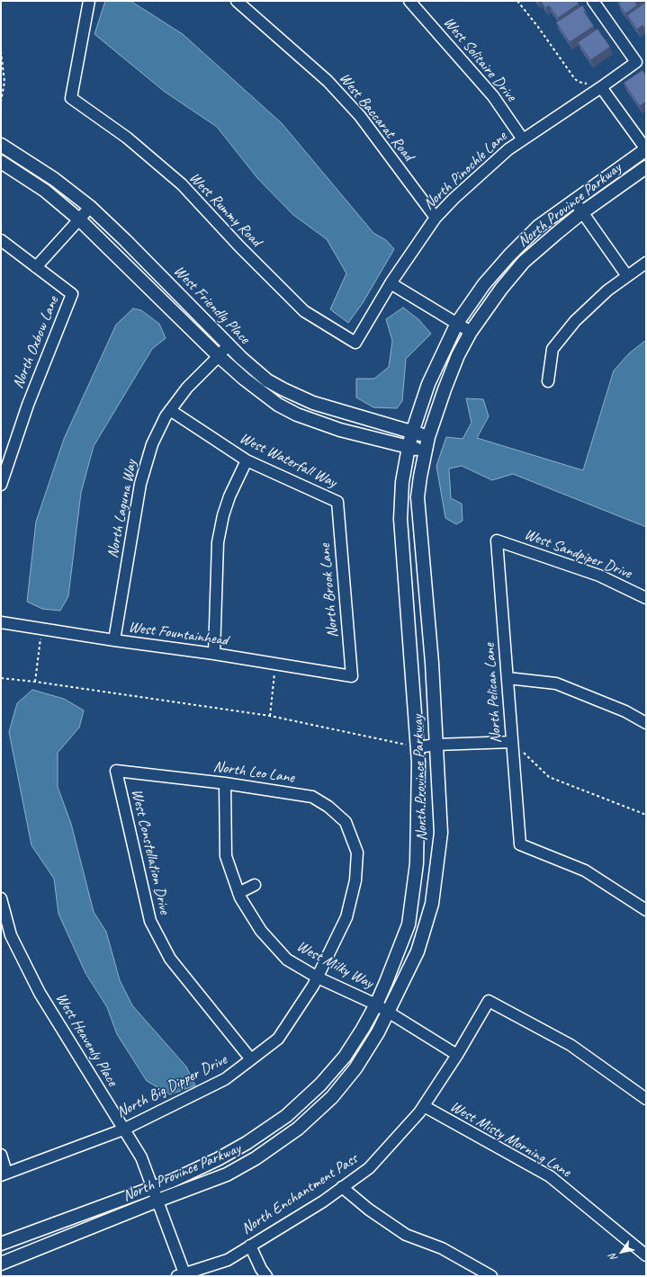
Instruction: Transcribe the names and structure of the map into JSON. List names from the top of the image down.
{
  "streets": {
    "street": [
      "West Solitaire Drive",
      "West Baccarat Road",
      "North Pinochle Lane",
      "North Province Parkway",
      "West Rummy Road",
      "West Friendly Place",
      "North Oxbow Lane",
      "West Waterfall Way",
      "North Laguna Way",
      "West Sandpiper Drive",
      "North Brook Lane",
      "West Fountainhead",
      "North Pelican Lane",
      "North Leo Lane",
      "West Constellation Drive",
      "West Milky Way",
      "West Heavenly Place",
      "North Big Dipper Drive",
      "West Misty Morning Lane",
      "North Enchantment Pass"
    ]
  },
  "crossings": [
    ["West Solitaire Drive", "North Pinochle Lane"],
    ["West Baccarat Road", "North Pinochle Lane"],
    ["North Pinochle Lane", "West Rummy Road"],
    ["North Province Parkway", "West Friendly Place"],
    ["North Province Parkway", "West Milky Way"],
    ["North Province Parkway", "West Heavenly Place"],
    ["West Friendly Place", "North Laguna Way"],
    ["West Waterfall Way", "North Laguna Way"],
    ["West Waterfall Way", "North Brook Lane"],
    ["North Laguna Way", "West Fountainhead"],
    ["West Sandpiper Drive", "North Pelican Lane"],
    ["North Brook Lane", "West Fountainhead"],
    ["North Leo Lane", "West Constellation Drive"],
    ["North Leo Lane", "West Milky Way"],
    ["North Leo Lane", "North Big Dipper Drive"],
    ["West Constellation Drive", "North Big Dipper Drive"],
    ["West Milky Way", "North Big Dipper Drive"],
    ["West Milky Way", "North Enchantment Pass"],
    ["West Heavenly Place", "North Big Dipper Drive"],
    ["West Heavenly Place", "North Enchantment Pass"],
    ["West Misty Morning Lane", "North Enchantment Pass"]
  ],
  "north": "bottom left"
}
